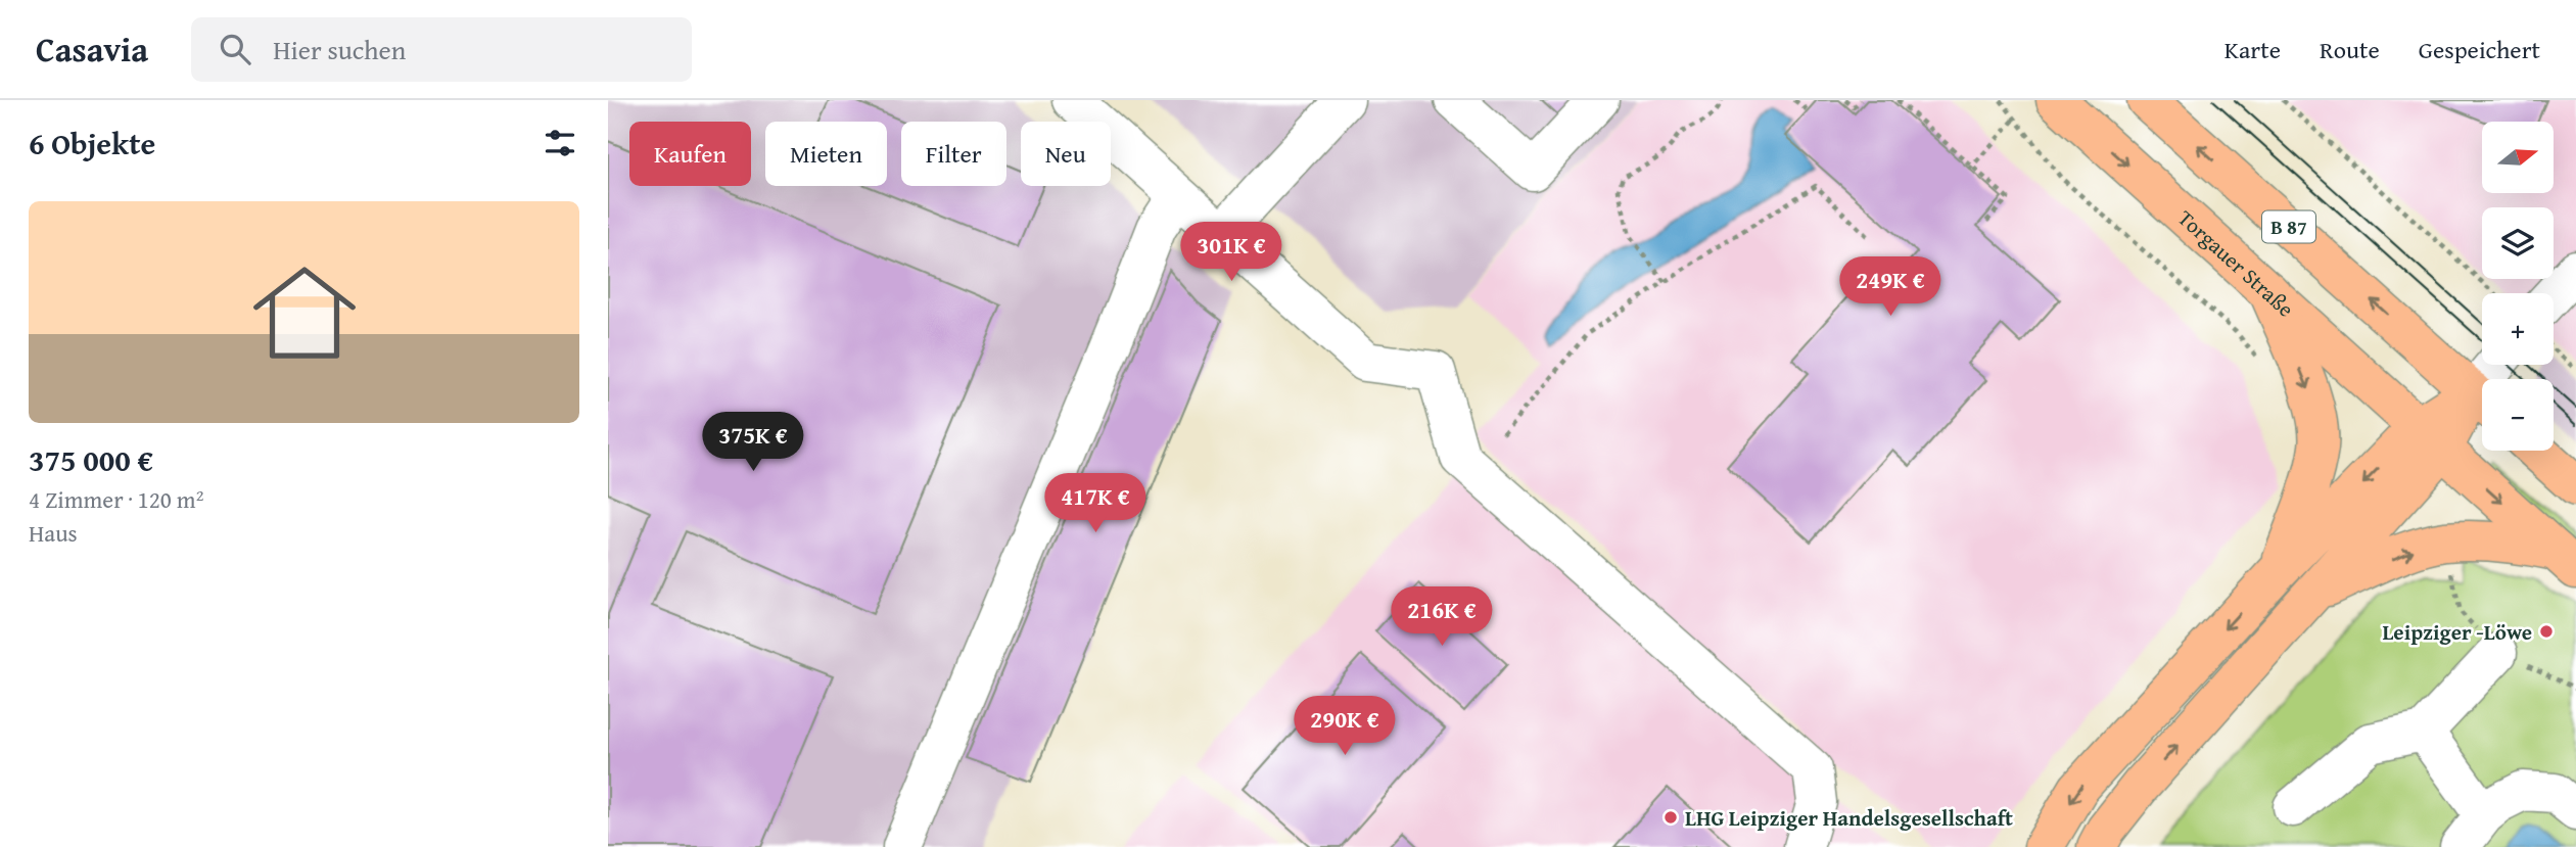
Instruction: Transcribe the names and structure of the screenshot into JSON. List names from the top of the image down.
{
  "streets": {
    "main road": ["B 87", "Torgauer Straße"]
  },
  "crossings": [
    ["B 87", "Torgauer Straße"]
  ],
  "places": ["Leipziger -Löwe", "LHG Leipziger Handelsgesellschaft"],
  "north": "right",
  "page": {
    "header": "Casavia",
    "search": "Hier suchen",
    "nav": ["Karte", "Route", "Gespeichert"],
    "heading": "6 Objekte",
    "map_buttons": ["+", "−"],
    "chip": [
      "Kaufen",
      "Mieten",
      "Filter",
      "Neu"
    ],
    "list": [
      {
        "name": "375 000 €",
        "note": "4 Zimmer · 120 m² · Haus"
      }
    ],
    "price": [
      "301K €",
      "249K €",
      "375K €",
      "417K €",
      "216K €",
      "290K €"
    ]
  }
}
